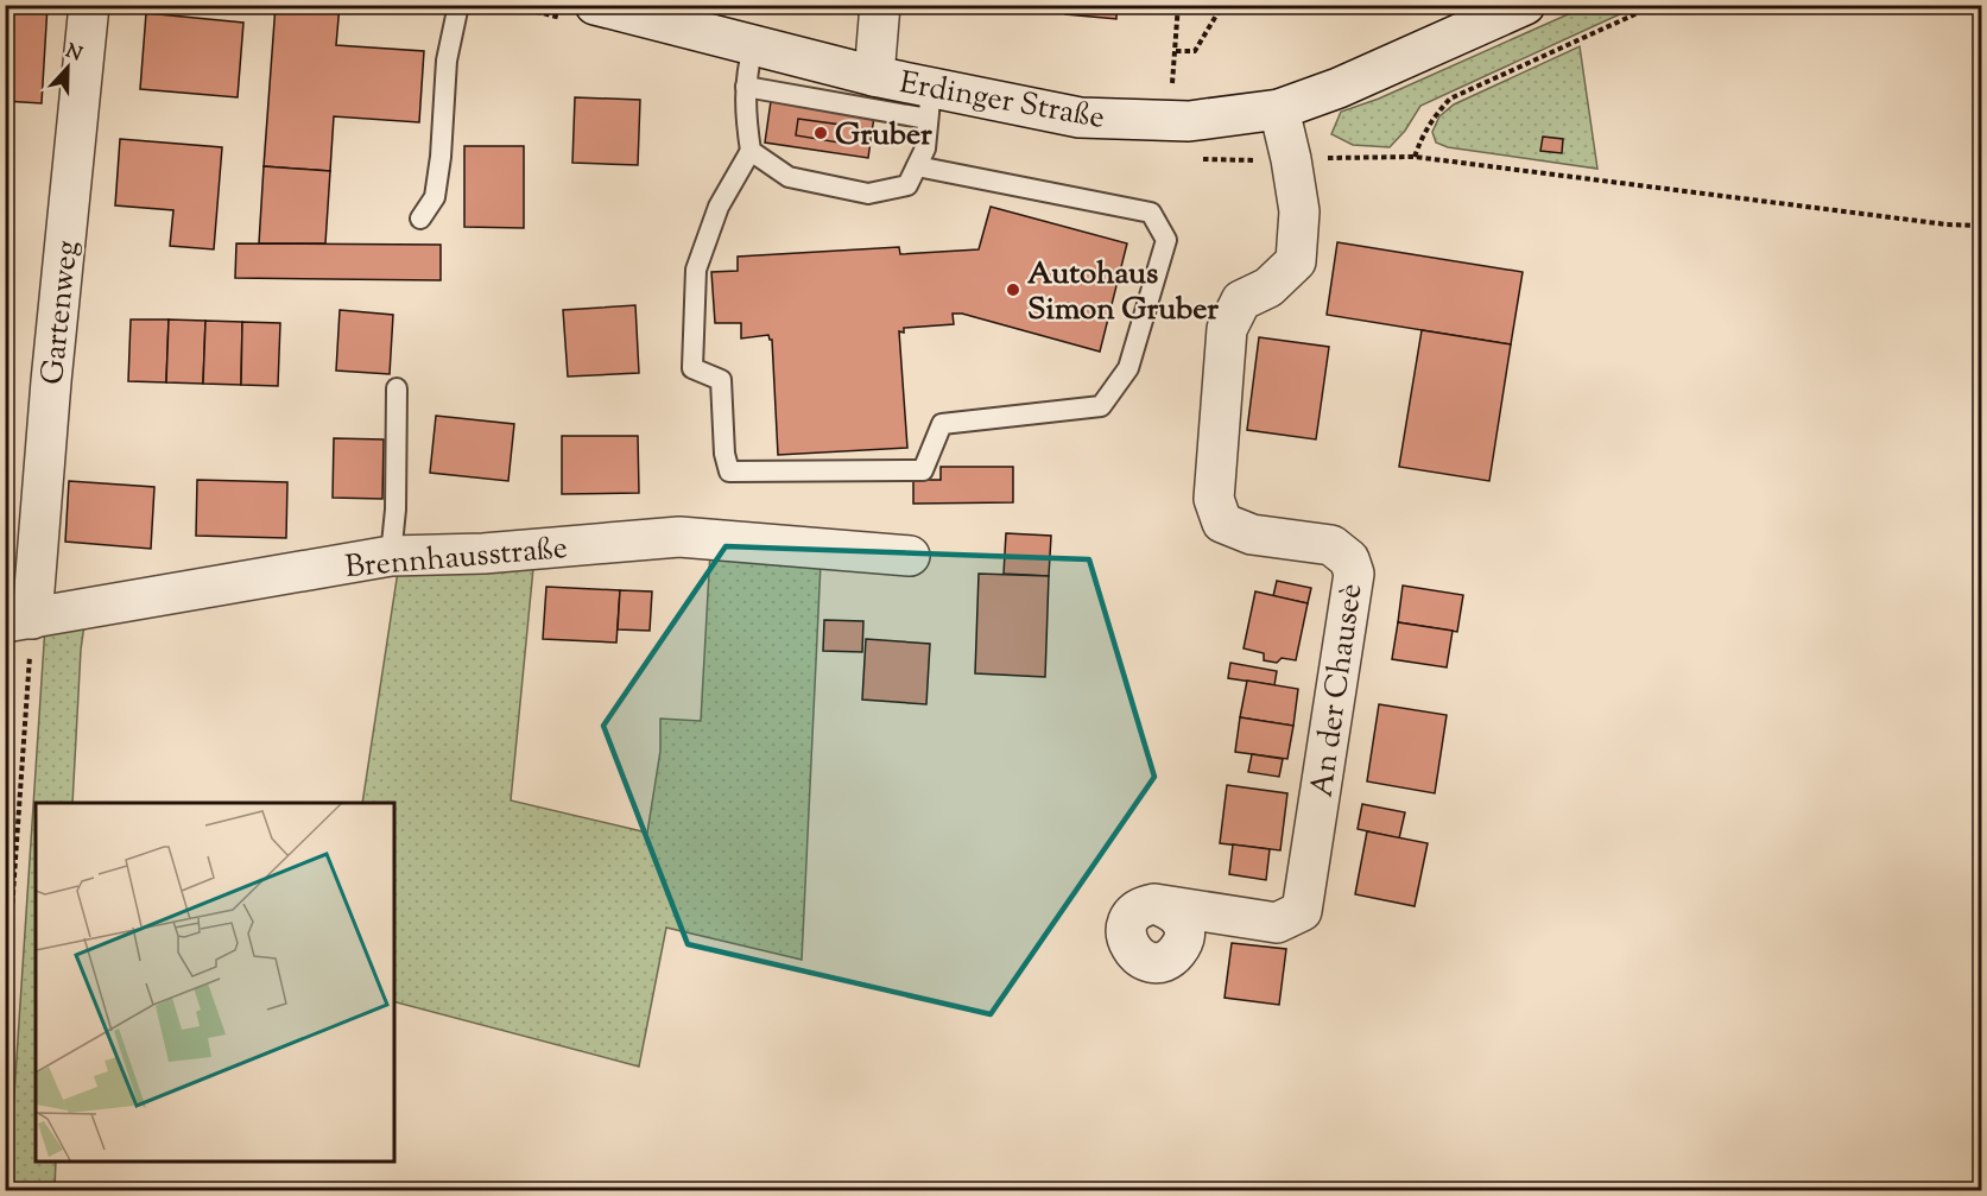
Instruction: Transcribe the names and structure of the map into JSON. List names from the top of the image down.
{
  "streets": {
    "street": [
      "Erdinger Straße",
      "Gartenweg",
      "Brennhausstraße",
      "An der Chauseè"
    ]
  },
  "crossings": [
    ["Erdinger Straße", "An der Chauseè"],
    ["Gartenweg", "Brennhausstraße"]
  ],
  "places": ["Gruber", "Autohaus Simon Gruber"],
  "north": "top"
}
